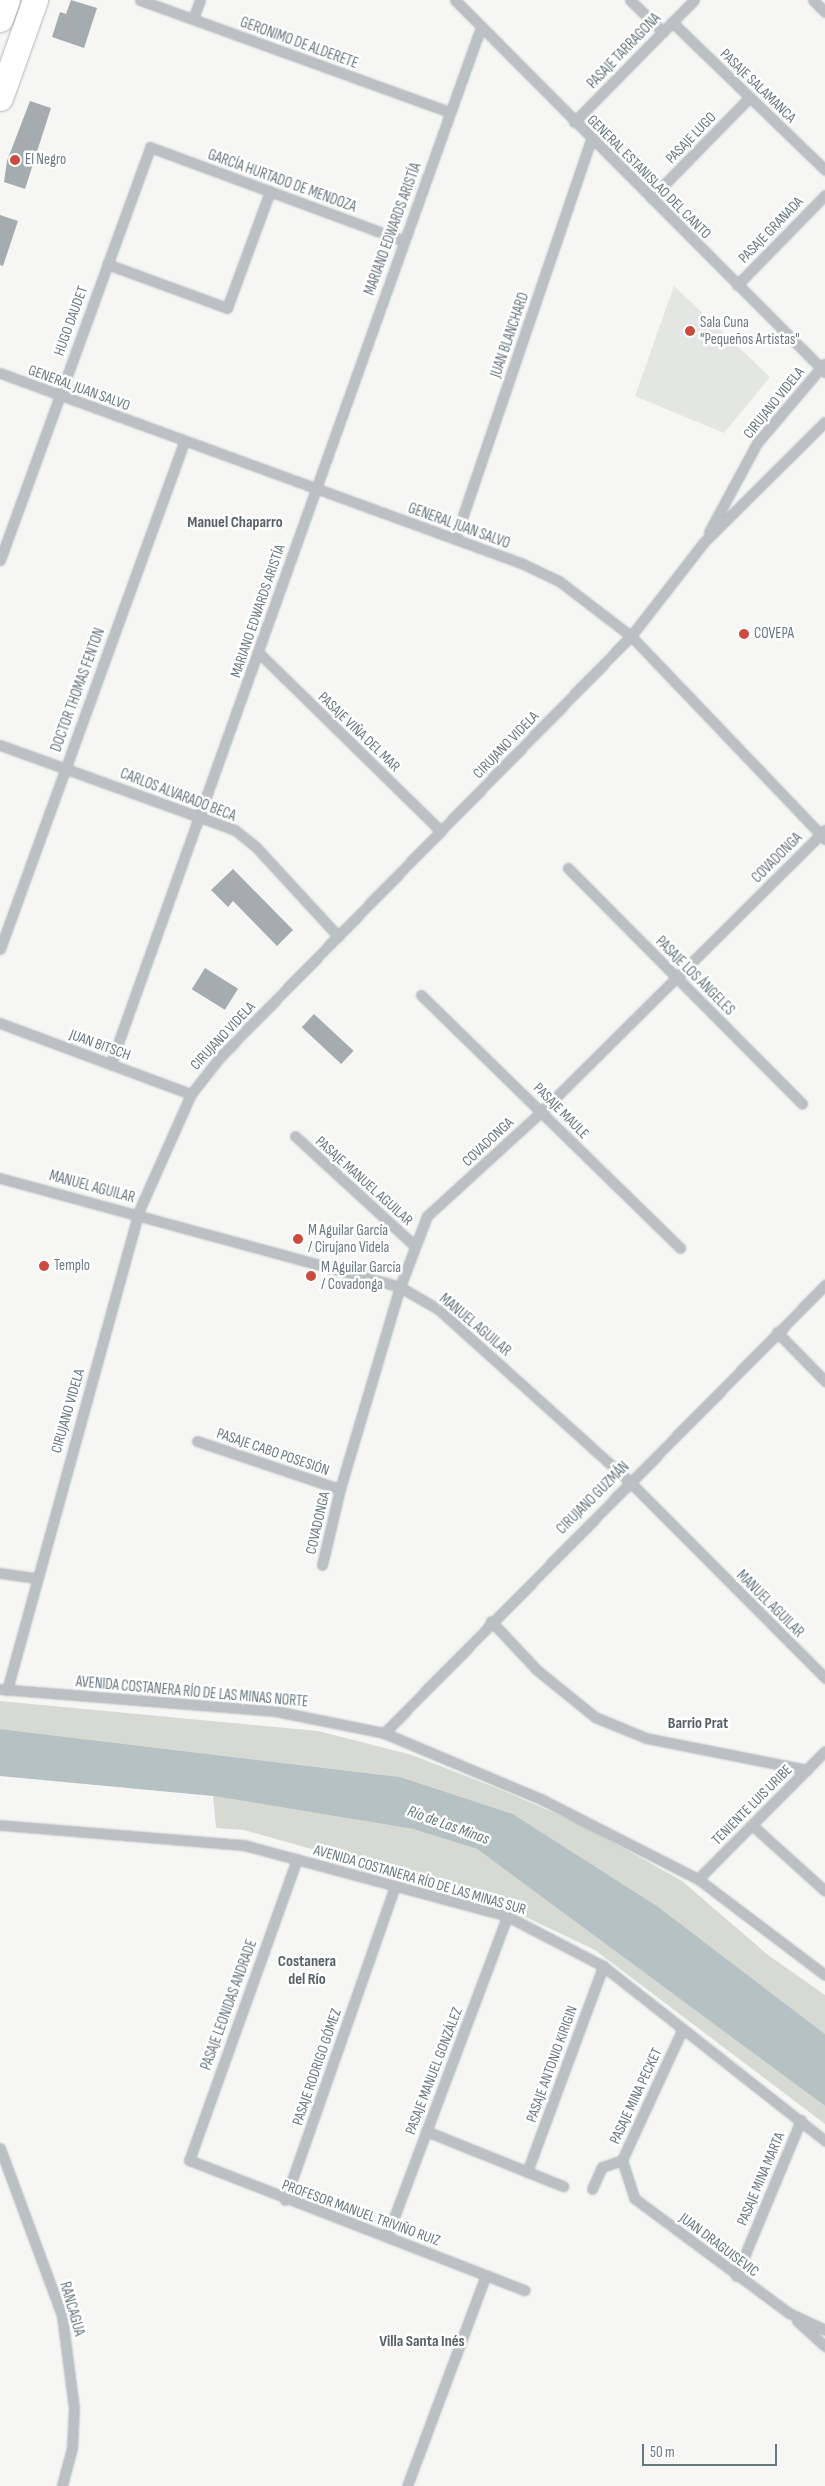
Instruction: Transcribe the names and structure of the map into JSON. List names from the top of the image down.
{
  "streets": {
    "street": [
      "GERONIMO DE ALDERETE",
      "PASAJE TARRAGONA",
      "PASAJE SALAMANCA",
      "PASAJE LUGO",
      "GENERAL ESTANISLAO DEL CANTO",
      "GARCÍA HURTADO DE MENDOZA",
      "MARIANO EDWARDS ARISTÍA",
      "PASAJE GRANADA",
      "HUGO DAUDET",
      "JUAN BLANCHARD",
      "GENERAL JUAN SALVO",
      "CIRUJANO VIDELA",
      "DOCTOR THOMAS FENTON",
      "PASAJE VIÑA DEL MAR",
      "CARLOS ALVARADO BECA",
      "COVADONGA",
      "PASAJE LOS ÁNGELES",
      "JUAN BITSCH",
      "PASAJE MAULE",
      "PASAJE MANUEL AGUILAR",
      "MANUEL AGUILAR",
      "PASAJE CABO POSESIÓN",
      "CIRUJANO GUZMÁN",
      "AVENIDA COSTANERA RÍO DE LAS MINAS NORTE",
      "TENIENTE LUIS URIBE",
      "AVENIDA COSTANERA RÍO DE LAS MINAS SUR",
      "PASAJE LEONIDAS ANDRADE",
      "PASAJE ANTONIO KIRIGIN",
      "PASAJE RODRIGO GÓMEZ",
      "PASAJE MANUEL GONZÁLEZ",
      "PASAJE MINA PECKET",
      "PASAJE MINA MARTA",
      "PROFESOR MANUEL TRIVIÑO RUIZ",
      "JUAN DRAGUISEVIC",
      "RANCAGUA"
    ]
  },
  "crossings": [
    ["GERONIMO DE ALDERETE", "MARIANO EDWARDS ARISTÍA"],
    ["PASAJE TARRAGONA", "PASAJE SALAMANCA"],
    ["PASAJE TARRAGONA", "GENERAL ESTANISLAO DEL CANTO"],
    ["PASAJE SALAMANCA", "PASAJE LUGO"],
    ["PASAJE LUGO", "GENERAL ESTANISLAO DEL CANTO"],
    ["GENERAL ESTANISLAO DEL CANTO", "MARIANO EDWARDS ARISTÍA"],
    ["GENERAL ESTANISLAO DEL CANTO", "PASAJE GRANADA"],
    ["GENERAL ESTANISLAO DEL CANTO", "JUAN BLANCHARD"],
    ["GENERAL ESTANISLAO DEL CANTO", "CIRUJANO VIDELA"],
    ["GARCÍA HURTADO DE MENDOZA", "MARIANO EDWARDS ARISTÍA"],
    ["GARCÍA HURTADO DE MENDOZA", "HUGO DAUDET"],
    ["MARIANO EDWARDS ARISTÍA", "GENERAL JUAN SALVO"],
    ["MARIANO EDWARDS ARISTÍA", "PASAJE VIÑA DEL MAR"],
    ["MARIANO EDWARDS ARISTÍA", "CARLOS ALVARADO BECA"],
    ["MARIANO EDWARDS ARISTÍA", "JUAN BITSCH"],
    ["HUGO DAUDET", "GENERAL JUAN SALVO"],
    ["JUAN BLANCHARD", "GENERAL JUAN SALVO"],
    ["GENERAL JUAN SALVO", "CIRUJANO VIDELA"],
    ["GENERAL JUAN SALVO", "DOCTOR THOMAS FENTON"],
    ["GENERAL JUAN SALVO", "COVADONGA"],
    ["CIRUJANO VIDELA", "PASAJE VIÑA DEL MAR"],
    ["CIRUJANO VIDELA", "CARLOS ALVARADO BECA"],
    ["CIRUJANO VIDELA", "JUAN BITSCH"],
    ["CIRUJANO VIDELA", "MANUEL AGUILAR"],
    ["CIRUJANO VIDELA", "AVENIDA COSTANERA RÍO DE LAS MINAS NORTE"],
    ["DOCTOR THOMAS FENTON", "CARLOS ALVARADO BECA"],
    ["COVADONGA", "PASAJE LOS ÁNGELES"],
    ["COVADONGA", "PASAJE MAULE"],
    ["COVADONGA", "PASAJE MANUEL AGUILAR"],
    ["COVADONGA", "MANUEL AGUILAR"],
    ["COVADONGA", "PASAJE CABO POSESIÓN"],
    ["MANUEL AGUILAR", "CIRUJANO GUZMÁN"],
    ["CIRUJANO GUZMÁN", "AVENIDA COSTANERA RÍO DE LAS MINAS NORTE"],
    ["AVENIDA COSTANERA RÍO DE LAS MINAS NORTE", "TENIENTE LUIS URIBE"],
    ["AVENIDA COSTANERA RÍO DE LAS MINAS SUR", "PASAJE LEONIDAS ANDRADE"],
    ["AVENIDA COSTANERA RÍO DE LAS MINAS SUR", "PASAJE ANTONIO KIRIGIN"],
    ["AVENIDA COSTANERA RÍO DE LAS MINAS SUR", "PASAJE RODRIGO GÓMEZ"],
    ["AVENIDA COSTANERA RÍO DE LAS MINAS SUR", "PASAJE MANUEL GONZÁLEZ"],
    ["AVENIDA COSTANERA RÍO DE LAS MINAS SUR", "PASAJE MINA PECKET"],
    ["AVENIDA COSTANERA RÍO DE LAS MINAS SUR", "PASAJE MINA MARTA"],
    ["PASAJE LEONIDAS ANDRADE", "PROFESOR MANUEL TRIVIÑO RUIZ"],
    ["PASAJE RODRIGO GÓMEZ", "PROFESOR MANUEL TRIVIÑO RUIZ"],
    ["PASAJE MANUEL GONZÁLEZ", "PROFESOR MANUEL TRIVIÑO RUIZ"],
    ["PASAJE MINA PECKET", "JUAN DRAGUISEVIC"],
    ["PASAJE MINA MARTA", "JUAN DRAGUISEVIC"]
  ],
  "districts": [
    "Manuel Chaparro",
    "Barrio Prat",
    "Costanera del Río",
    "Villa Santa Inés"
  ],
  "water": ["Río de Las Minas"],
  "places": [
    "El Negro",
    "Sala Cuna \"Pequeños Artistas\"",
    "COVEPA",
    "M Aguilar García / Cirujano Videla",
    "Templo",
    "M Aguilar García / Covadonga"
  ],
  "scale_bar": "50 m"
}
